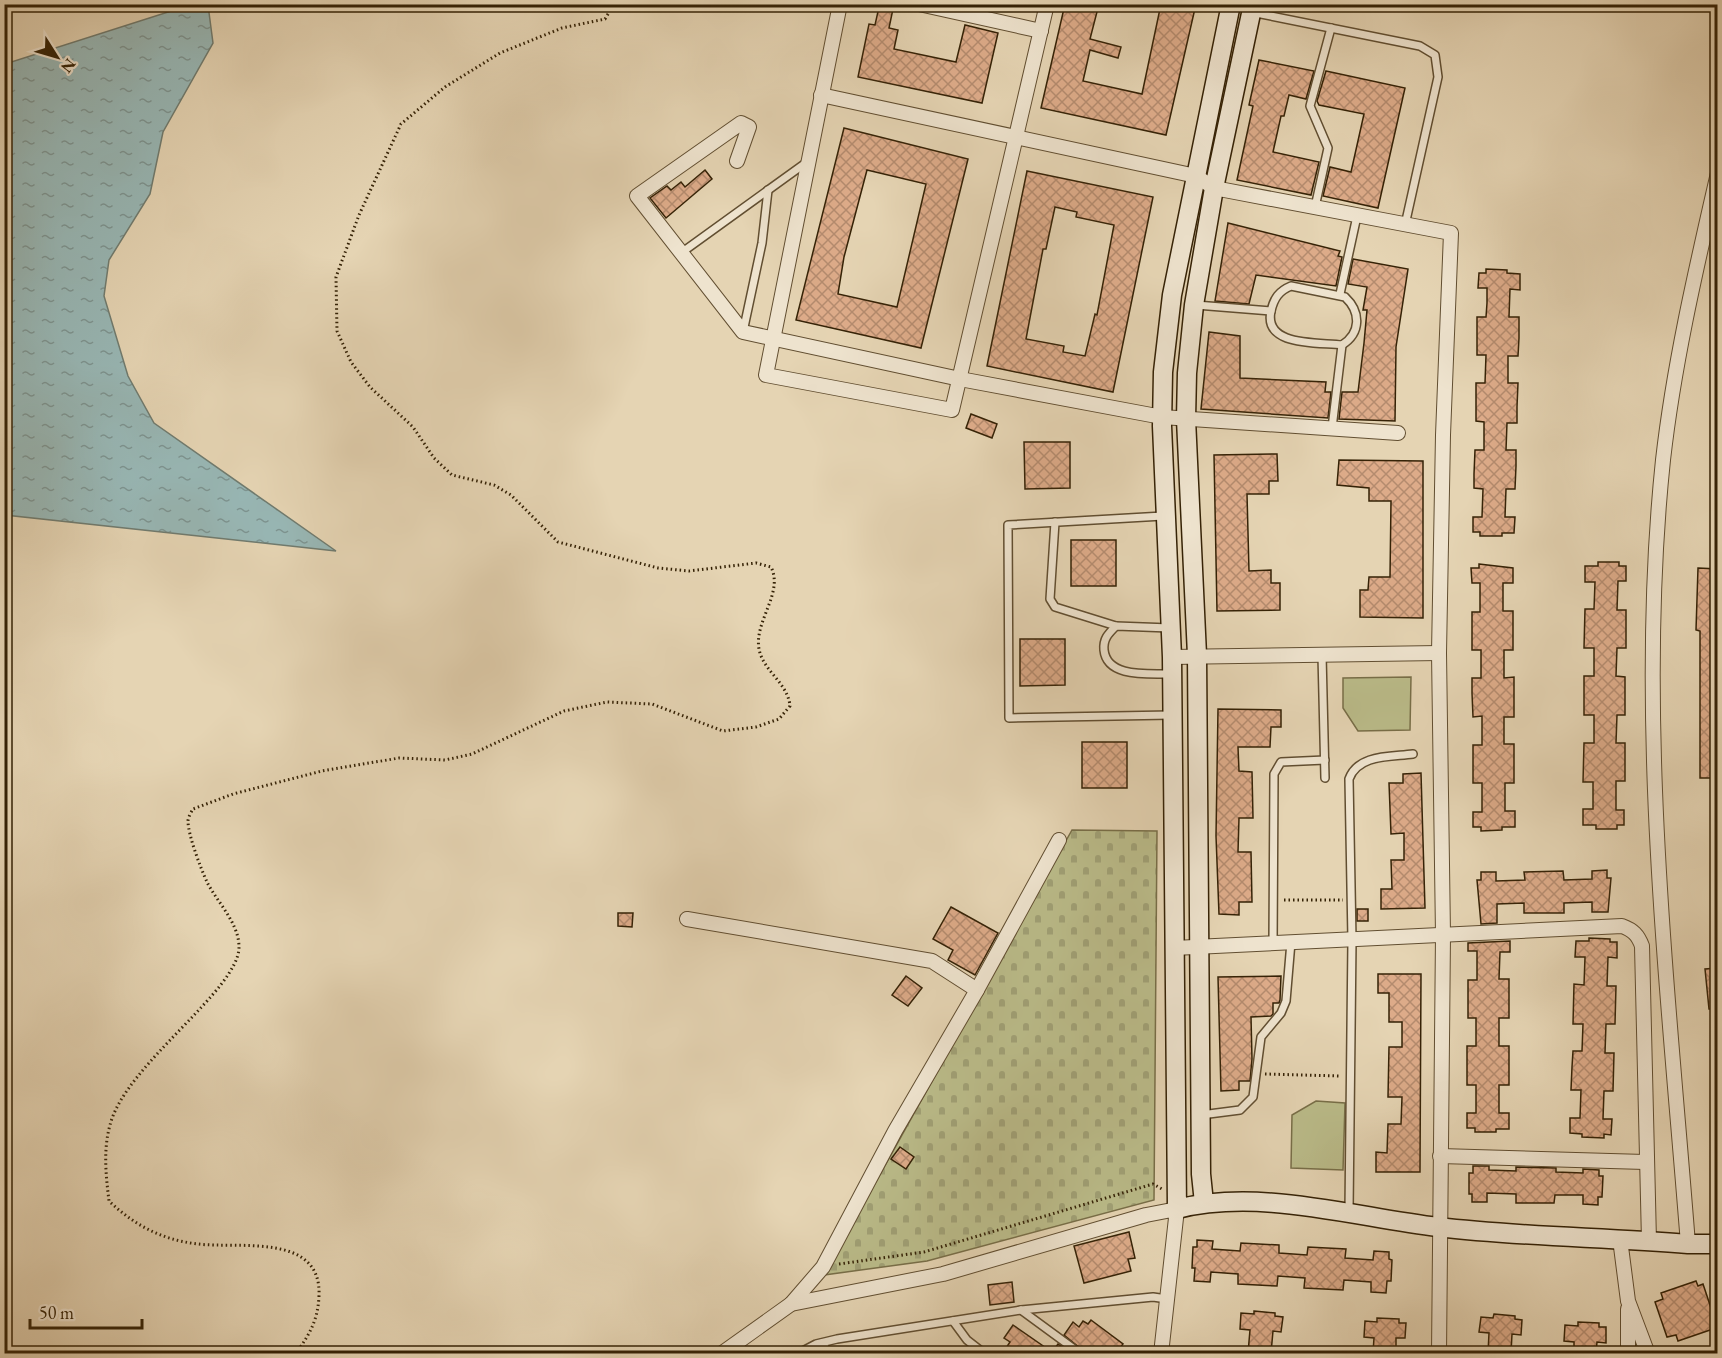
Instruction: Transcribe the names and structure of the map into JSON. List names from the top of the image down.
{
  "scale_bar": "50 m",
  "north": "bottom right"
}
